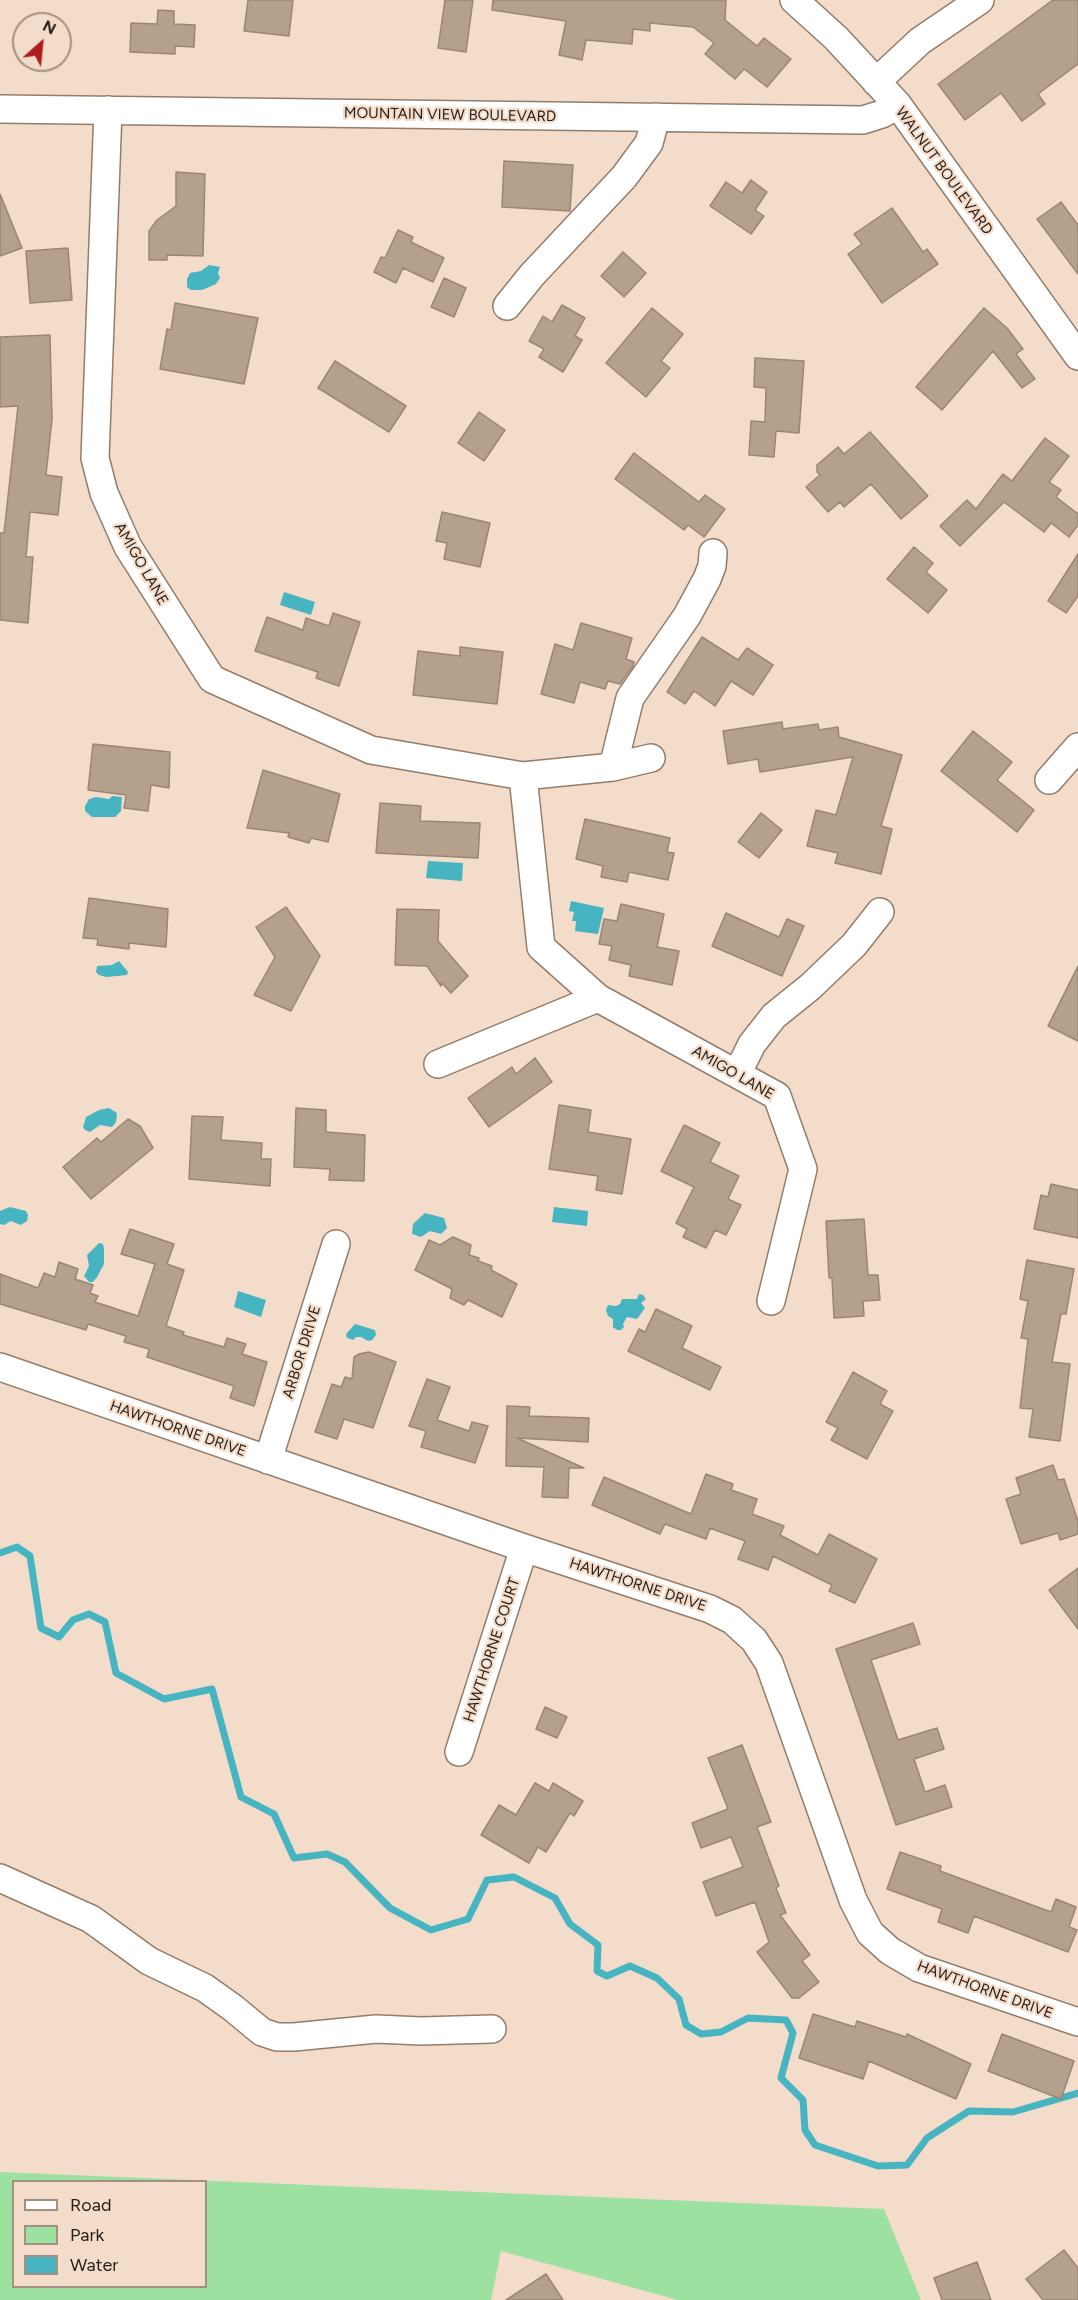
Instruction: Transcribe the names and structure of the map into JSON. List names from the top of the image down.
{
  "streets": {
    "street": [
      "MOUNTAIN VIEW BOULEVARD",
      "WALNUT BOULEVARD",
      "AMIGO LANE",
      "ARBOR DRIVE",
      "HAWTHORNE DRIVE",
      "HAWTHORNE COURT"
    ]
  },
  "crossings": [
    ["MOUNTAIN VIEW BOULEVARD", "WALNUT BOULEVARD"],
    ["MOUNTAIN VIEW BOULEVARD", "AMIGO LANE"],
    ["ARBOR DRIVE", "HAWTHORNE DRIVE"],
    ["HAWTHORNE DRIVE", "HAWTHORNE COURT"]
  ],
  "legend": ["Road", "Park", "Water"],
  "north": "top right"
}
